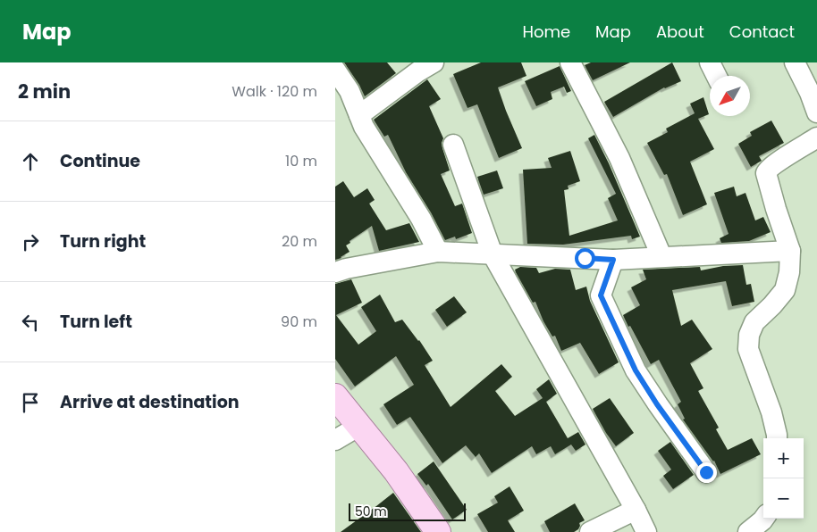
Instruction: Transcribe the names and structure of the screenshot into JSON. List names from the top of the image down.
{
  "scale_bar": "50 m",
  "north": "bottom left",
  "page": {
    "header": "Map",
    "nav": [
      "Home",
      "Map",
      "About",
      "Contact"
    ],
    "heading": ["2 min", "Walk · 120 m"],
    "list": [
      ["Continue", "10 m"],
      ["Turn right", "20 m"],
      ["Turn left", "90 m"],
      "Arrive at destination"
    ],
    "map_buttons": ["+", "−"],
    "scale": "50 m"
  }
}
